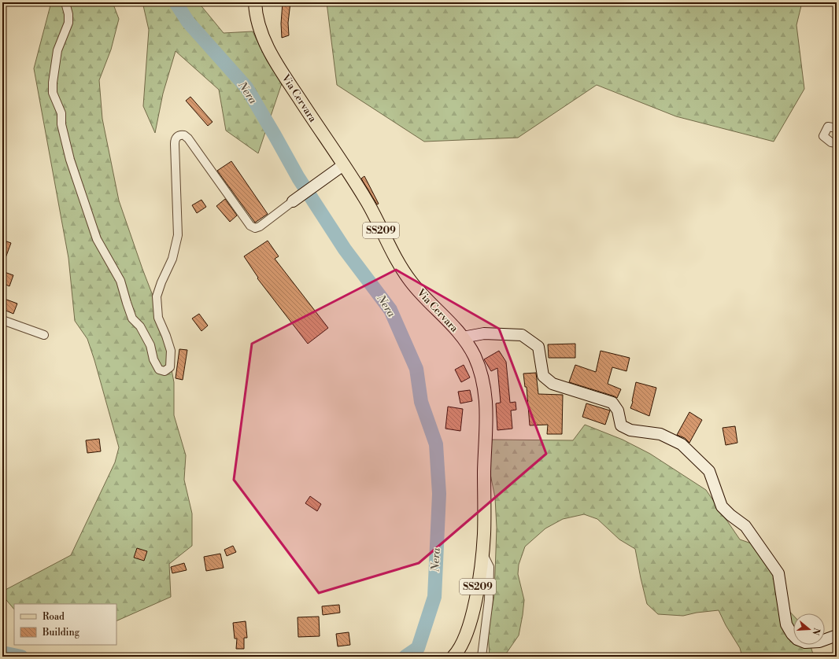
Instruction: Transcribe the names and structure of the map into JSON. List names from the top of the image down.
{
  "streets": {
    "main road": ["Via Cervara", "SS209"]
  },
  "water": ["Nera"],
  "legend": ["Road", "Building"],
  "north": "right"
}
